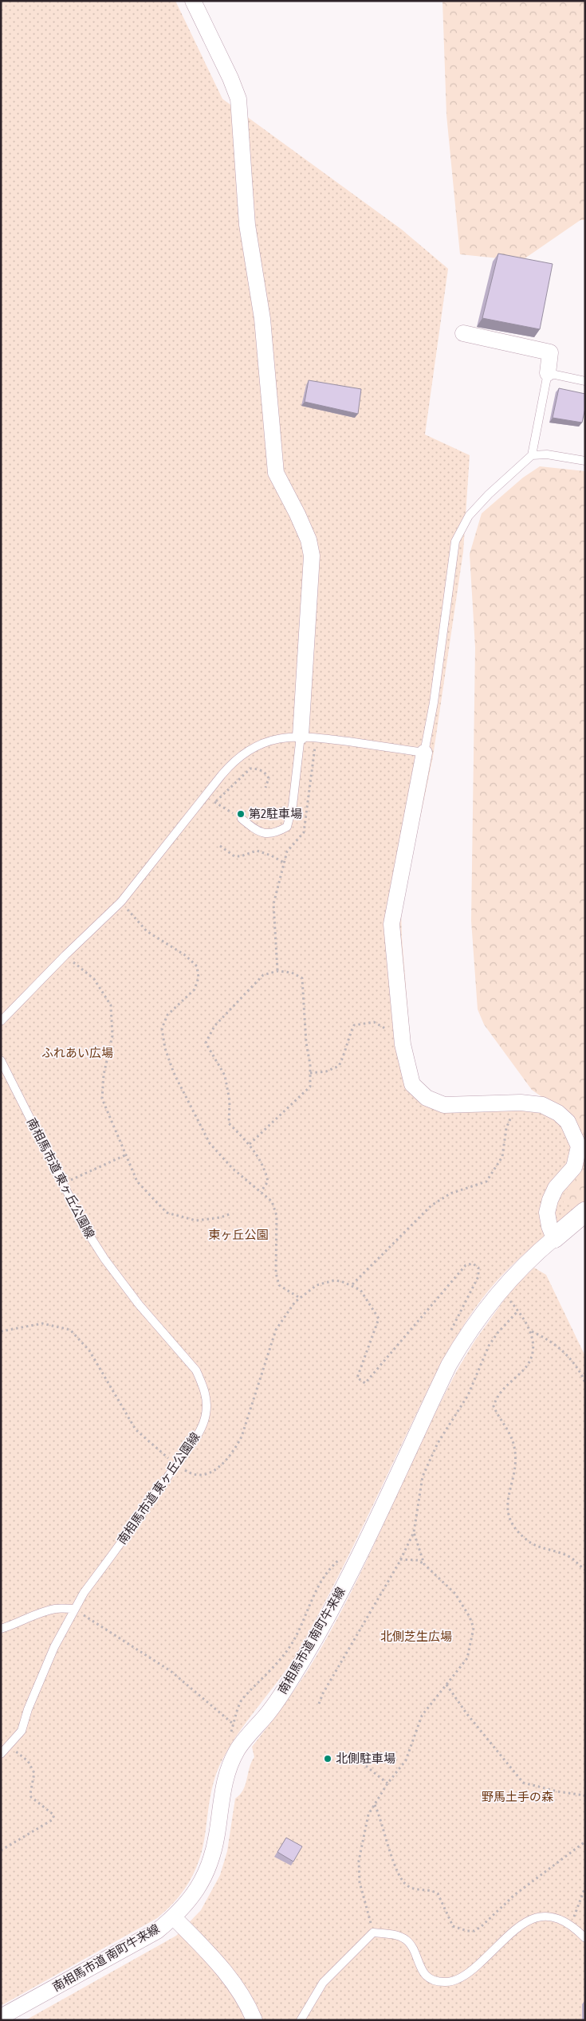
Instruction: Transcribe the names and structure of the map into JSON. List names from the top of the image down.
{
  "streets": {
    "street": ["南相馬市道 南町牛来線"],
    "lane": ["南相馬市道 東ヶ丘公園線"]
  },
  "parks": [
    "ふれあい広場",
    "東ヶ丘公園",
    "北側芝生広場",
    "野馬土手の森"
  ],
  "places": ["第2駐車場", "北側駐車場"]
}
